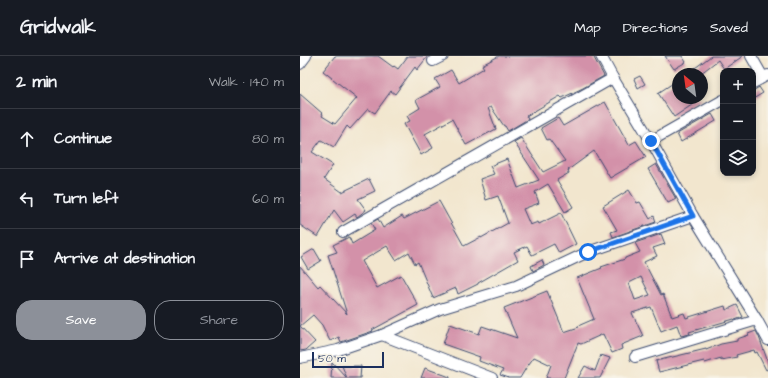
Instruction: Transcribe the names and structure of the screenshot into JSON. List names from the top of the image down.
{
  "scale_bar": "50 m",
  "north": "top left",
  "page": {
    "header": "Gridwalk",
    "nav": ["Map", "Directions", "Saved"],
    "heading": ["2 min", "Walk · 140 m"],
    "map_buttons": ["+", "−"],
    "list": [
      ["Continue", "80 m"],
      ["Turn left", "60 m"],
      "Arrive at destination"
    ],
    "buttons": ["Save", "Share"],
    "scale": "50 m"
  }
}
